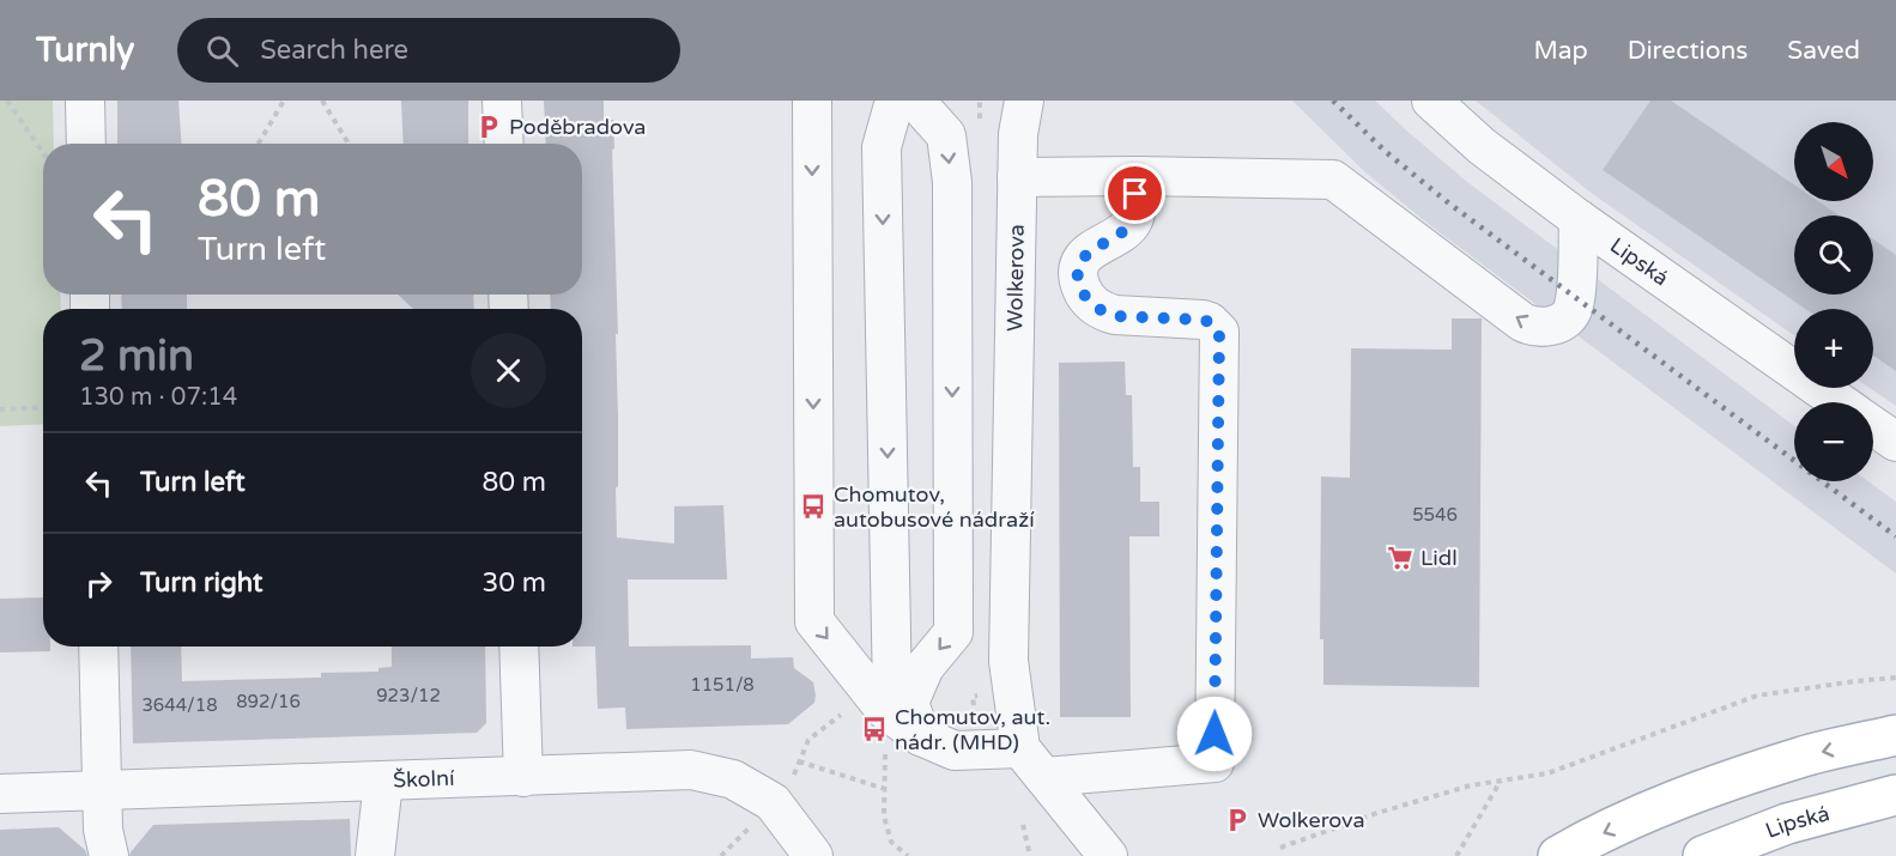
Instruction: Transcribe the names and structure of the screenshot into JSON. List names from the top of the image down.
{
  "streets": {
    "main road": ["Lipská"],
    "street": ["Wolkerova", "Školní"]
  },
  "places": {
    "parking": ["Poděbradova", "Wolkerova"],
    "bus stop": ["Chomutov, autobusové nádraží", "Chomutov, aut. nádr. (MHD)"],
    "supermarket": ["Lidl"]
  },
  "house_numbers": [
    "5546",
    "1151/8",
    "923/12",
    "892/16",
    "3644/18"
  ],
  "north": "bottom right",
  "page": {
    "header": "Turnly",
    "search": "Search here",
    "nav": ["Map", "Directions", "Saved"],
    "map_buttons": ["+", "−"],
    "turn": ["80 m", "Turn left"],
    "heading": ["2 min", "130 m · 07:14"],
    "list": [
      {
        "name": "Turn left",
        "value": "80 m"
      },
      {
        "name": "Turn right",
        "value": "30 m"
      }
    ]
  }
}
